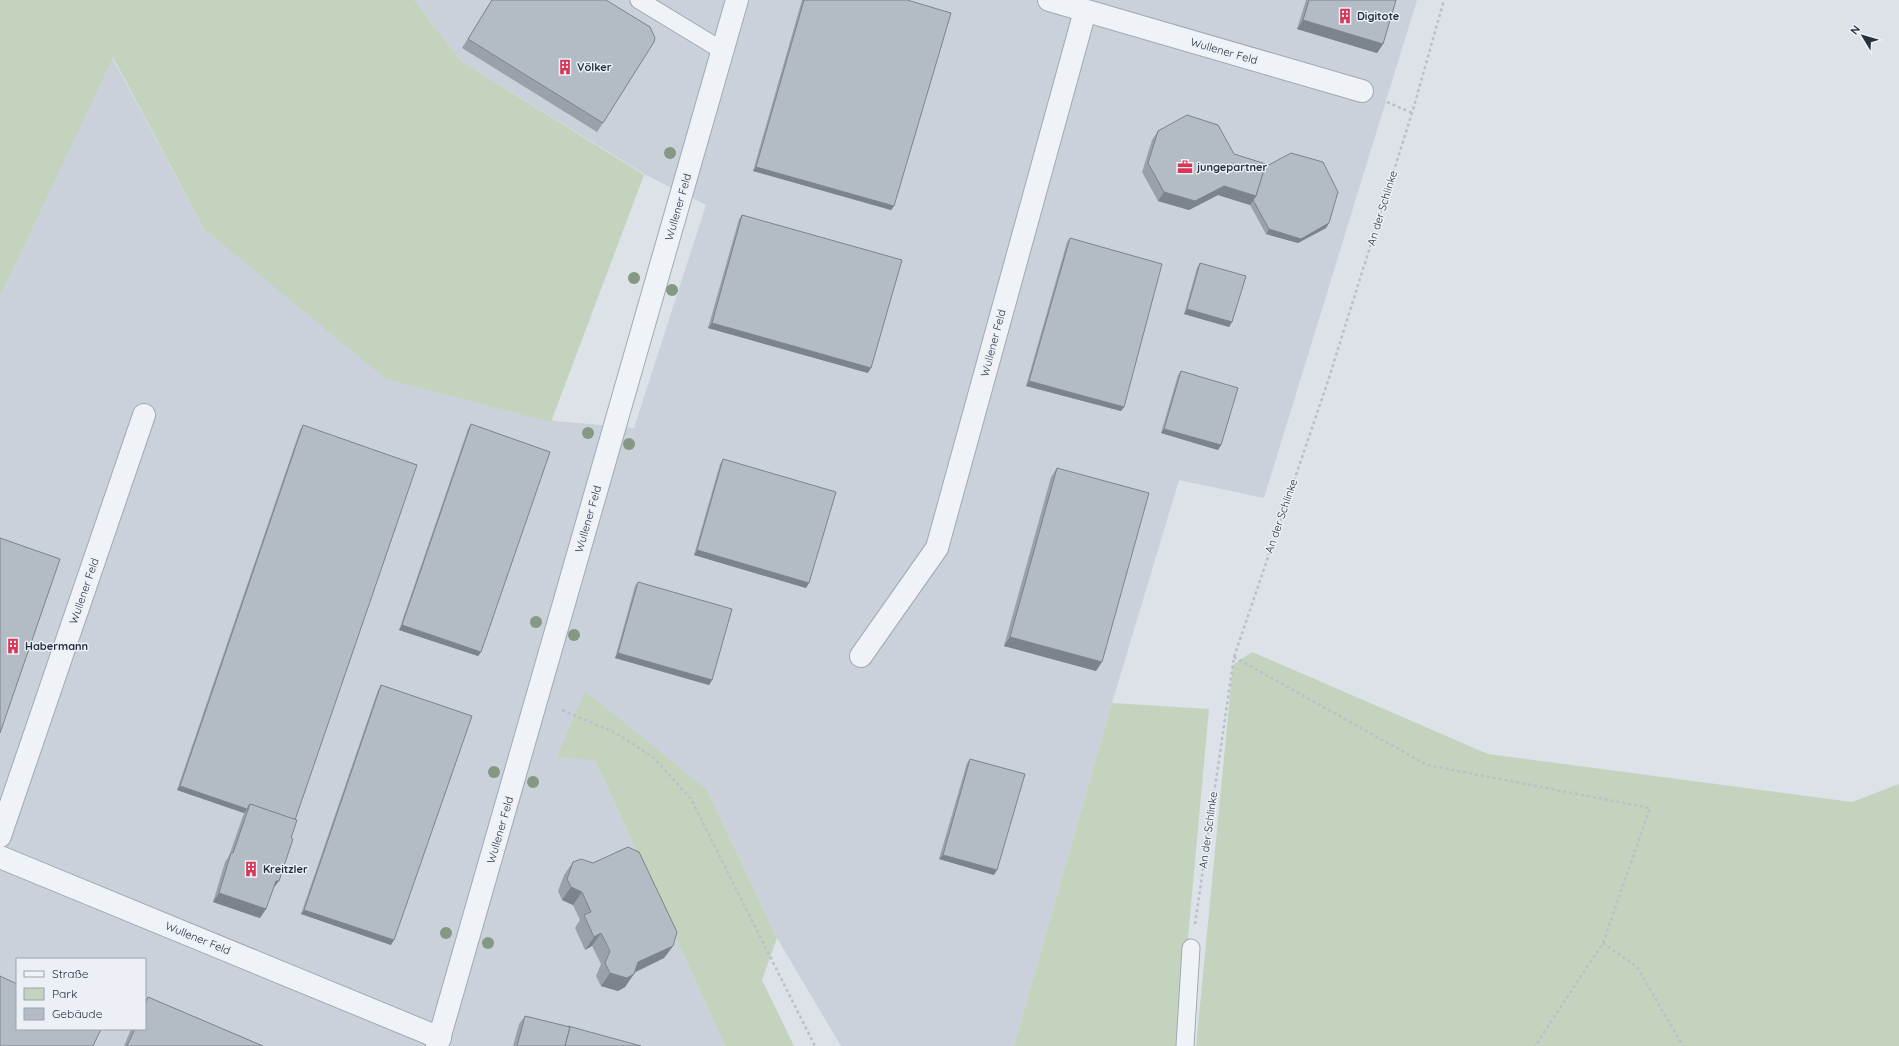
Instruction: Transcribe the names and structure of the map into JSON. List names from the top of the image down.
{
  "streets": {
    "street": ["Wullener Feld"],
    "path": ["An der Schlinke"]
  },
  "places": {
    "building": [
      "Digitote",
      "Völker",
      "Habermann",
      "Kreitzler"
    ],
    "office": ["jungepartner"]
  },
  "legend": ["Straße", "Park", "Gebäude"],
  "north": "top left"
}
